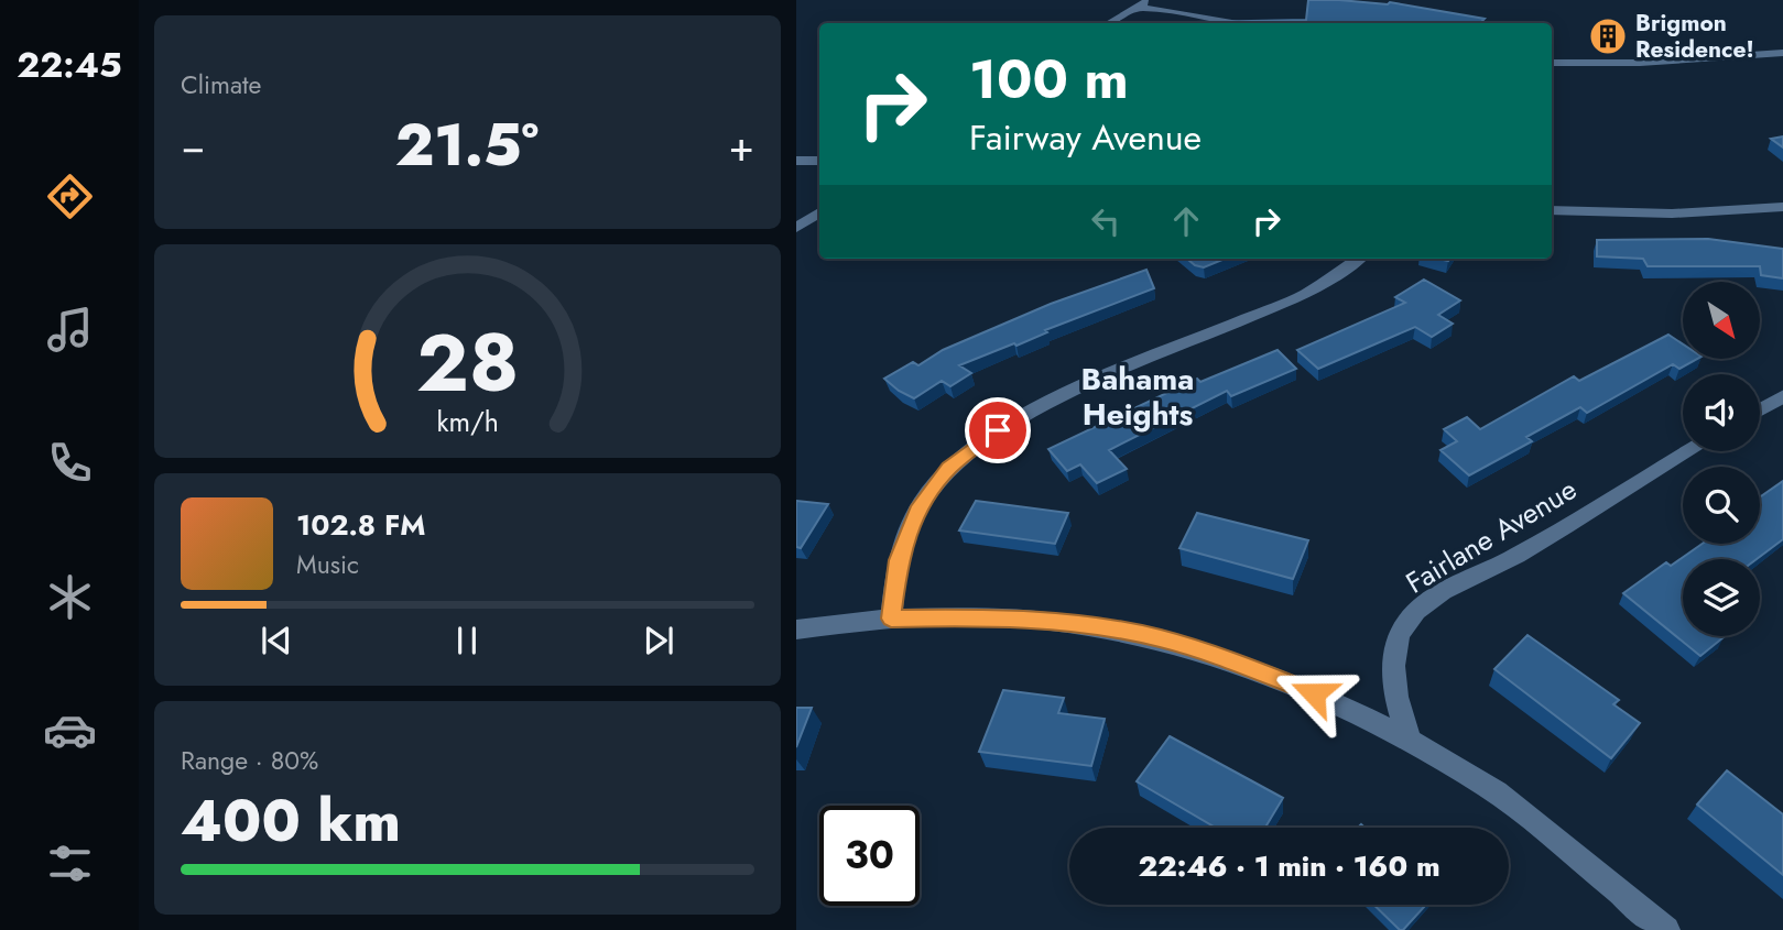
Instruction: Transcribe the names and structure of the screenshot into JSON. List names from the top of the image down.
{
  "streets": {
    "street": ["Fairlane Avenue"]
  },
  "districts": ["Bahama Heights"],
  "places": {
    "building": ["Brigmon Residence!"]
  },
  "north": "bottom right",
  "page": {
    "tabs": "22:45",
    "tile": [
      "Climate",
      ["Range · 80%", "400 km"]
    ],
    "turn": ["100 m", "Fairway Avenue"],
    "heat": ["−", "21.5°", "+"],
    "song": ["102.8 FM", "Music"],
    "limit": "30",
    "trip": "22:46 · 1 min · 160 m",
    "gauge": ["28", "km/h"]
  }
}
